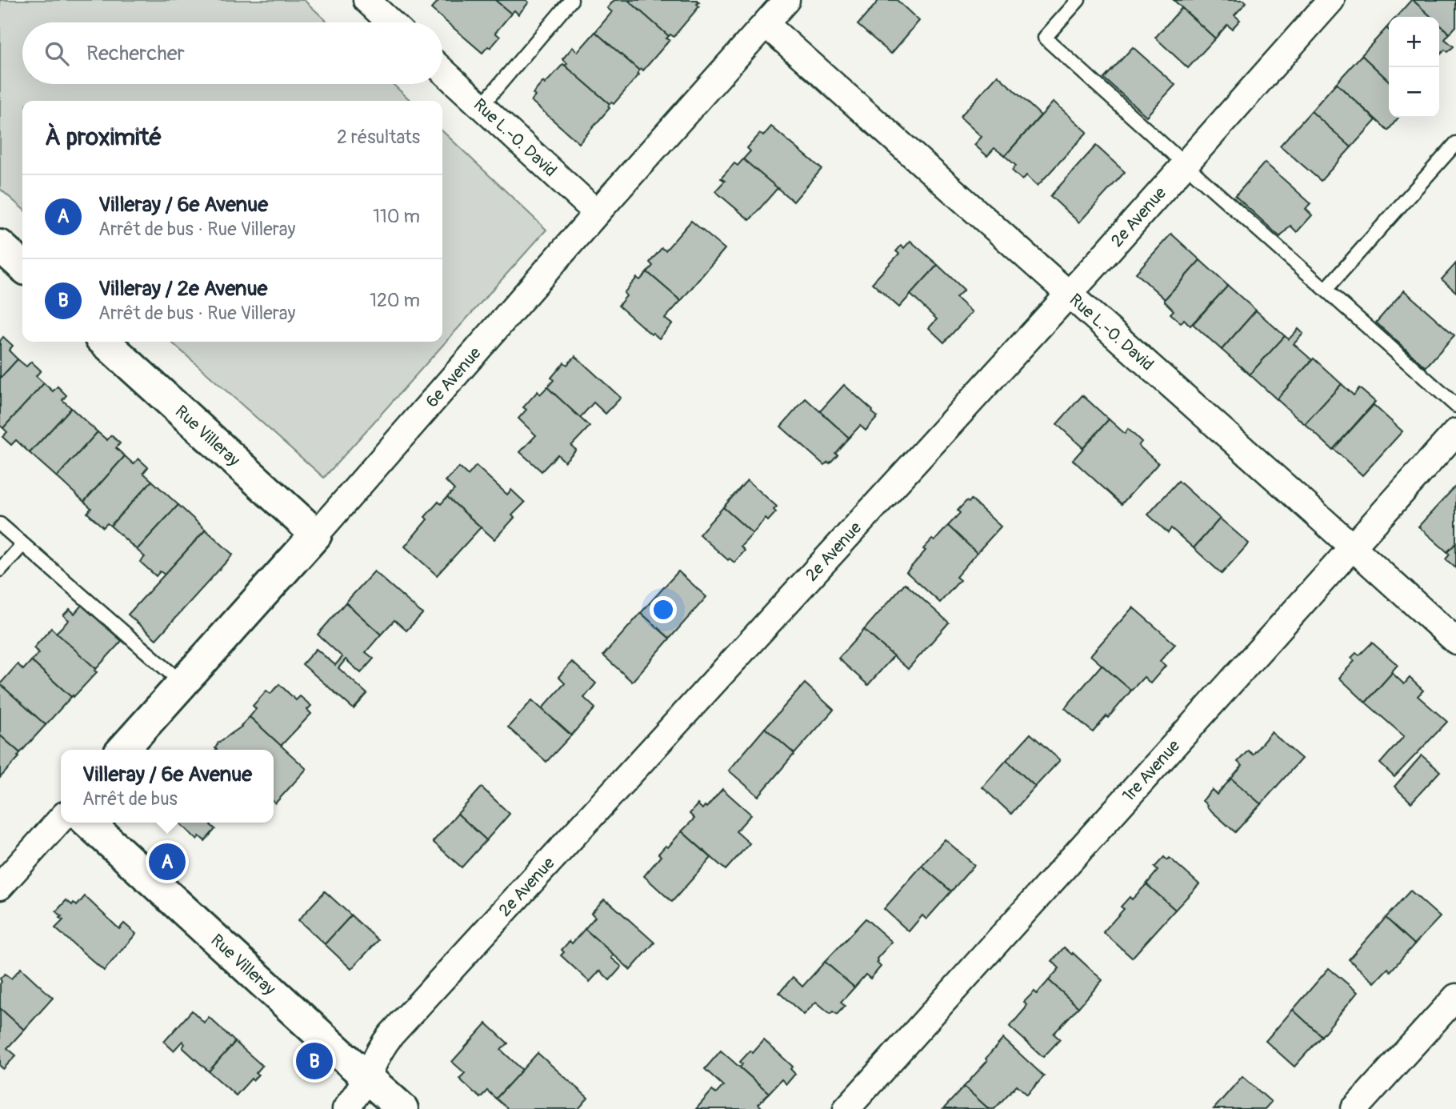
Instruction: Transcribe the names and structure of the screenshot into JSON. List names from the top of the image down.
{
  "streets": {
    "street": [
      "Rue L.-O. David",
      "2e Avenue",
      "6e Avenue",
      "Rue Villeray",
      "1re Avenue"
    ]
  },
  "crossings": [
    ["Rue L.-O. David", "2e Avenue"],
    ["Rue L.-O. David", "6e Avenue"],
    ["Rue L.-O. David", "1re Avenue"],
    ["2e Avenue", "Rue Villeray"],
    ["6e Avenue", "Rue Villeray"]
  ],
  "page": {
    "map_buttons": ["+", "−"],
    "search": "Rechercher",
    "heading": ["À proximité", "2 résultats"],
    "list": [
      {
        "mark": "A",
        "name": "Villeray / 6e Avenue",
        "note": "Arrêt de bus · Rue Villeray",
        "value": "110 m"
      },
      {
        "mark": "B",
        "name": "Villeray / 2e Avenue",
        "note": "Arrêt de bus · Rue Villeray",
        "value": "120 m"
      }
    ],
    "popup": ["Villeray / 6e Avenue", "Arrêt de bus"],
    "pins": ["A", "B"]
  }
}
